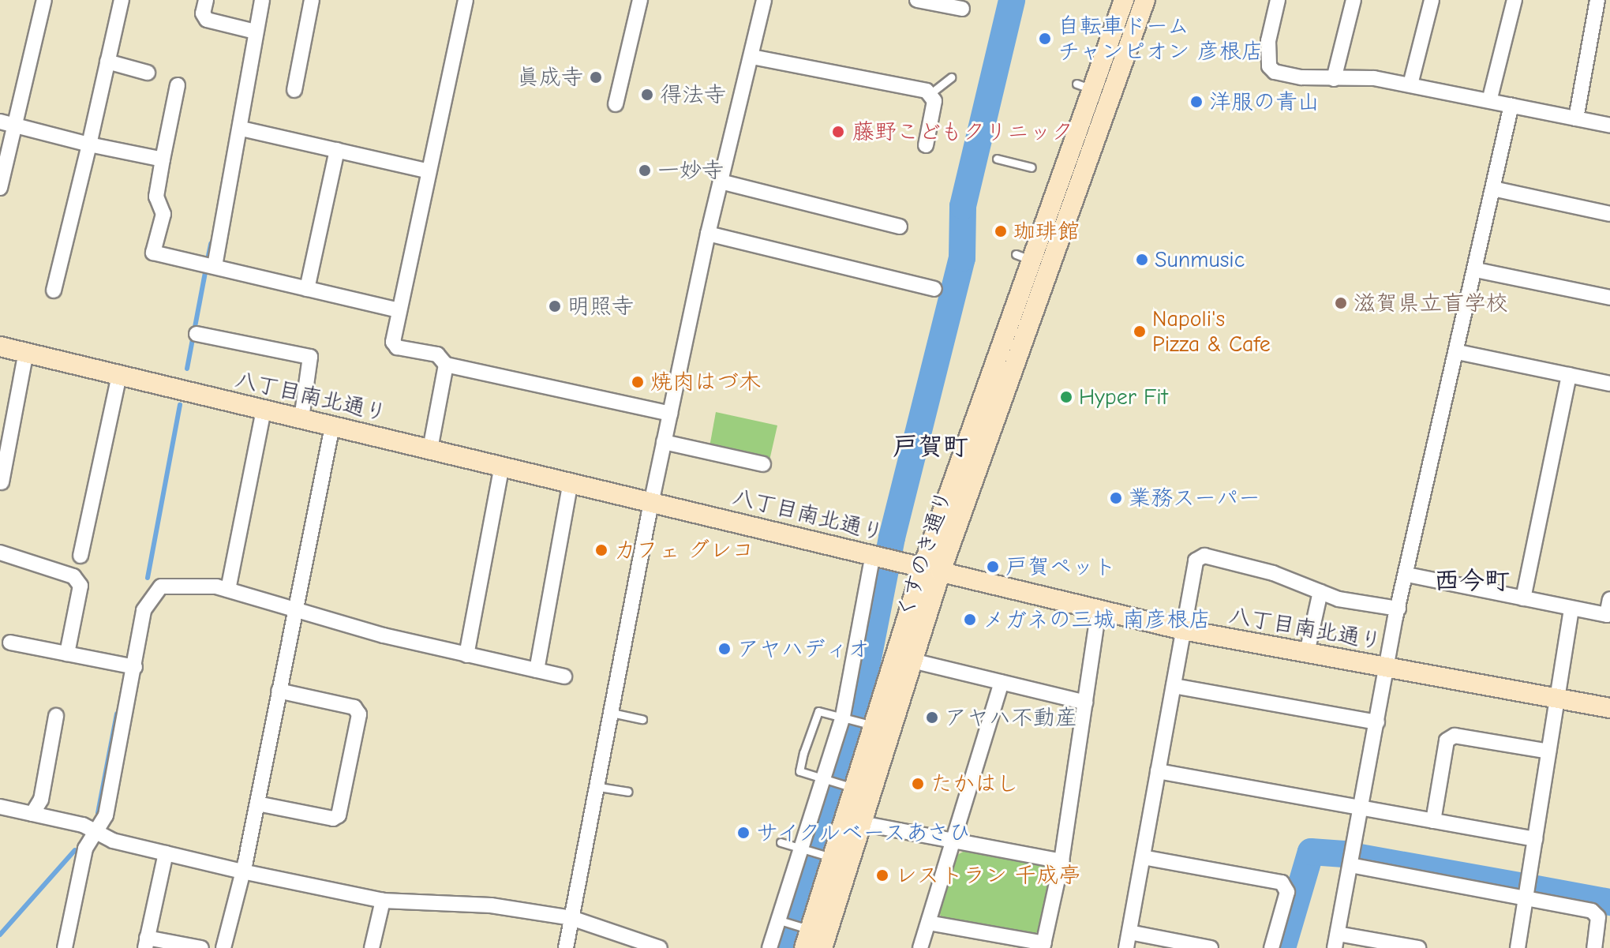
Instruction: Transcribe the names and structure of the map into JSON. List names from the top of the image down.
{
  "streets": {
    "main road": ["八丁目南北通り", "くすのき通り"]
  },
  "crossings": [
    ["八丁目南北通り", "くすのき通り"]
  ],
  "districts": ["戸賀町", "西今町"],
  "places": [
    "自転車ドーム チャンピオン 彦根店",
    "眞成寺",
    "得法寺",
    "洋服の青山",
    "藤野こどもクリニック",
    "一妙寺",
    "珈琲館",
    "Sunmusic",
    "滋賀県立盲学校",
    "明照寺",
    "Napoli's Pizza & Cafe",
    "焼肉はづ木",
    "Hyper Fit",
    "業務スーパー",
    "カフェ グレコ",
    "戸賀ペット",
    "メガネの三城 南彦根店",
    "アヤハディオ",
    "アヤハ不動産",
    "たかはし",
    "サイクルベースあさひ",
    "レストラン 千成亭"
  ]
}
